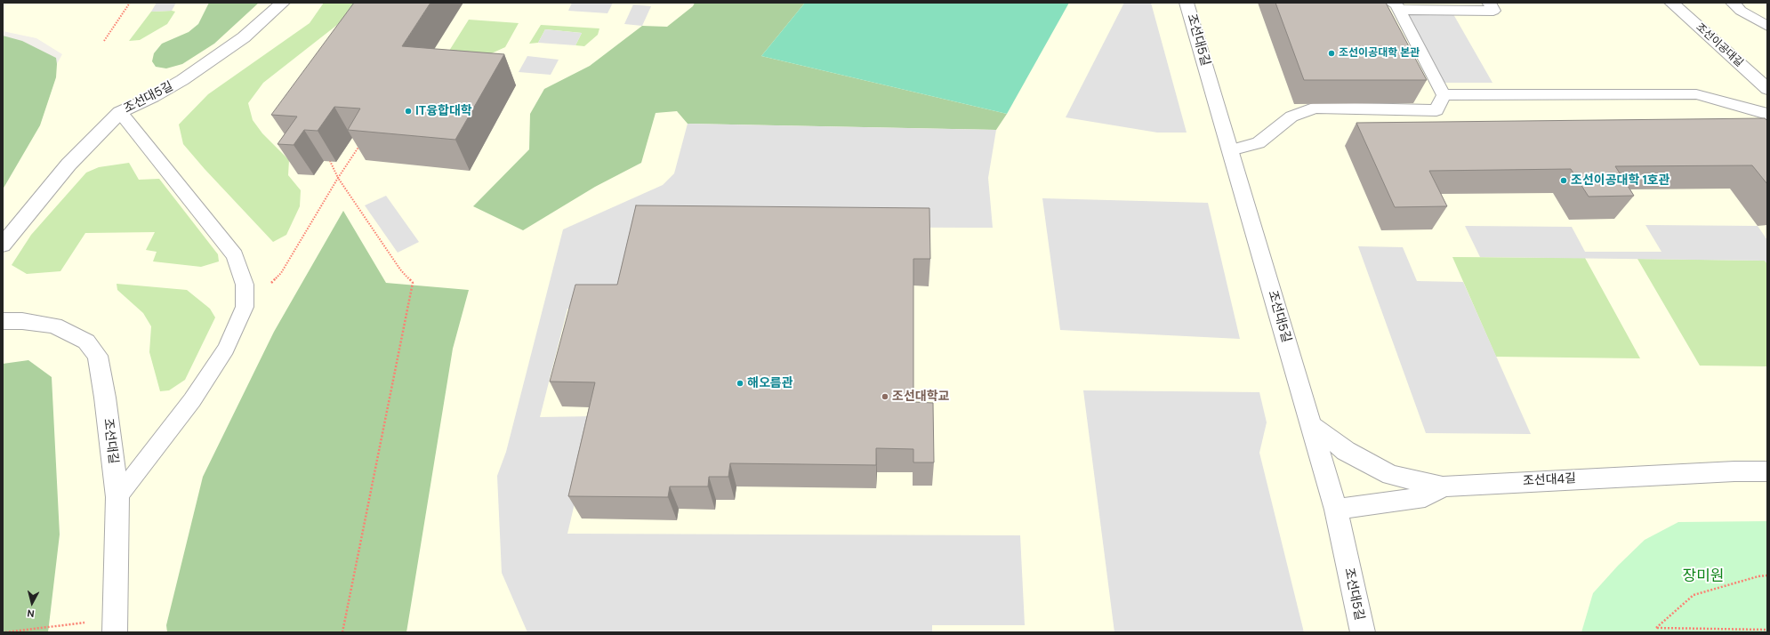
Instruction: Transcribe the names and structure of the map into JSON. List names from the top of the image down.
{
  "streets": {
    "street": [
      "조선대5길",
      "조선이공대길",
      "조선대길",
      "조선대4길"
    ]
  },
  "crossings": [
    ["조선대5길", "조선대4길"]
  ],
  "parks": ["장미원"],
  "places": [
    "조선이공대학 본관",
    "IT융합대학",
    "조선이공대학 1호관",
    "해오름관",
    "조선대학교"
  ],
  "north": "bottom"
}
